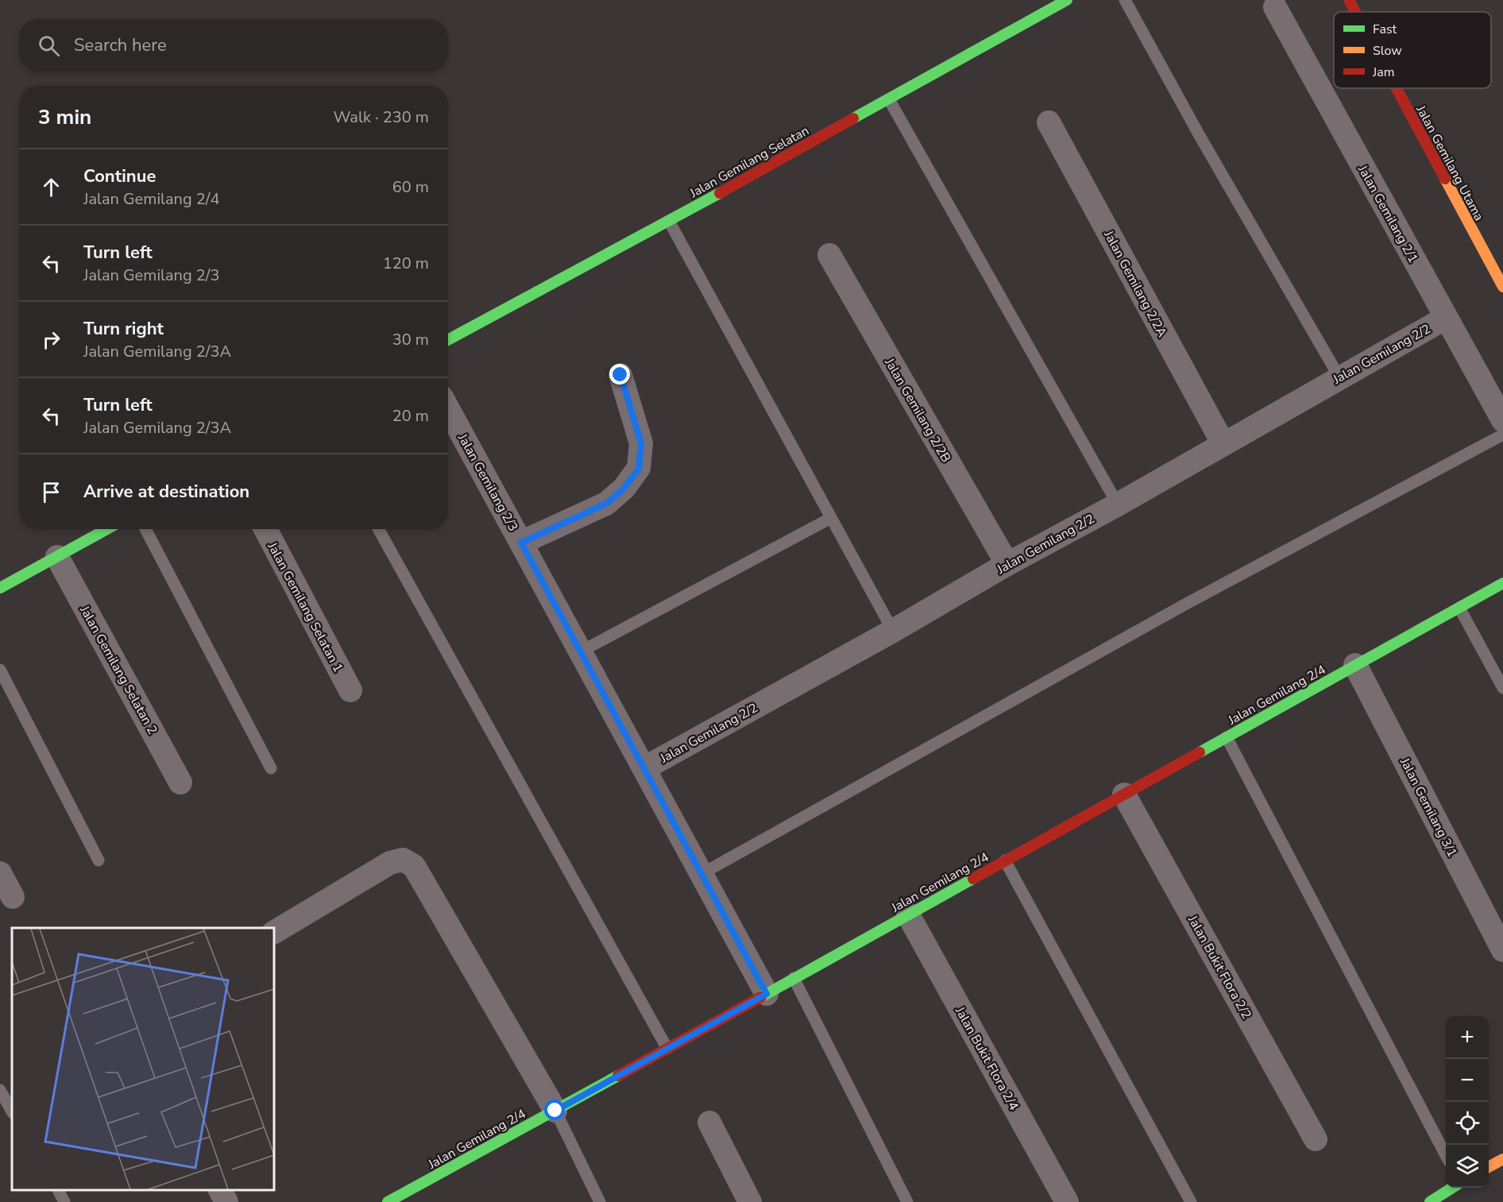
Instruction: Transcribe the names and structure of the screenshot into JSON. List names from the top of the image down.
{
  "streets": {
    "street": [
      "Jalan Gemilang Selatan",
      "Jalan Gemilang Utama",
      "Jalan Gemilang 2/1",
      "Jalan Gemilang 2/2A",
      "Jalan Gemilang 2/2",
      "Jalan Gemilang 2/2B",
      "Jalan Gemilang 2/3",
      "Jalan Gemilang Selatan 1",
      "Jalan Gemilang Selatan 2",
      "Jalan Gemilang 2/4",
      "Jalan Gemilang 3/1",
      "Jalan Bukit Flora 2/2",
      "Jalan Bukit Flora 2/4"
    ]
  },
  "crossings": [
    ["Jalan Gemilang 2/1", "Jalan Gemilang 2/2"],
    ["Jalan Gemilang 2/2A", "Jalan Gemilang 2/2"],
    ["Jalan Gemilang 2/2", "Jalan Gemilang 2/2B"],
    ["Jalan Gemilang 2/2", "Jalan Gemilang 2/3"],
    ["Jalan Gemilang 2/3", "Jalan Gemilang 2/4"],
    ["Jalan Gemilang 2/4", "Jalan Gemilang 3/1"],
    ["Jalan Gemilang 2/4", "Jalan Bukit Flora 2/2"],
    ["Jalan Gemilang 2/4", "Jalan Bukit Flora 2/4"]
  ],
  "legend": ["Fast", "Slow", "Jam"],
  "page": {
    "search": "Search here",
    "heading": ["3 min", "Walk · 230 m"],
    "list": [
      ["Continue", "Jalan Gemilang 2/4", "60 m"],
      ["Turn left", "Jalan Gemilang 2/3", "120 m"],
      ["Turn right", "Jalan Gemilang 2/3A", "30 m"],
      ["Turn left", "Jalan Gemilang 2/3A", "20 m"],
      "Arrive at destination"
    ],
    "map_buttons": ["+", "−"]
  }
}
